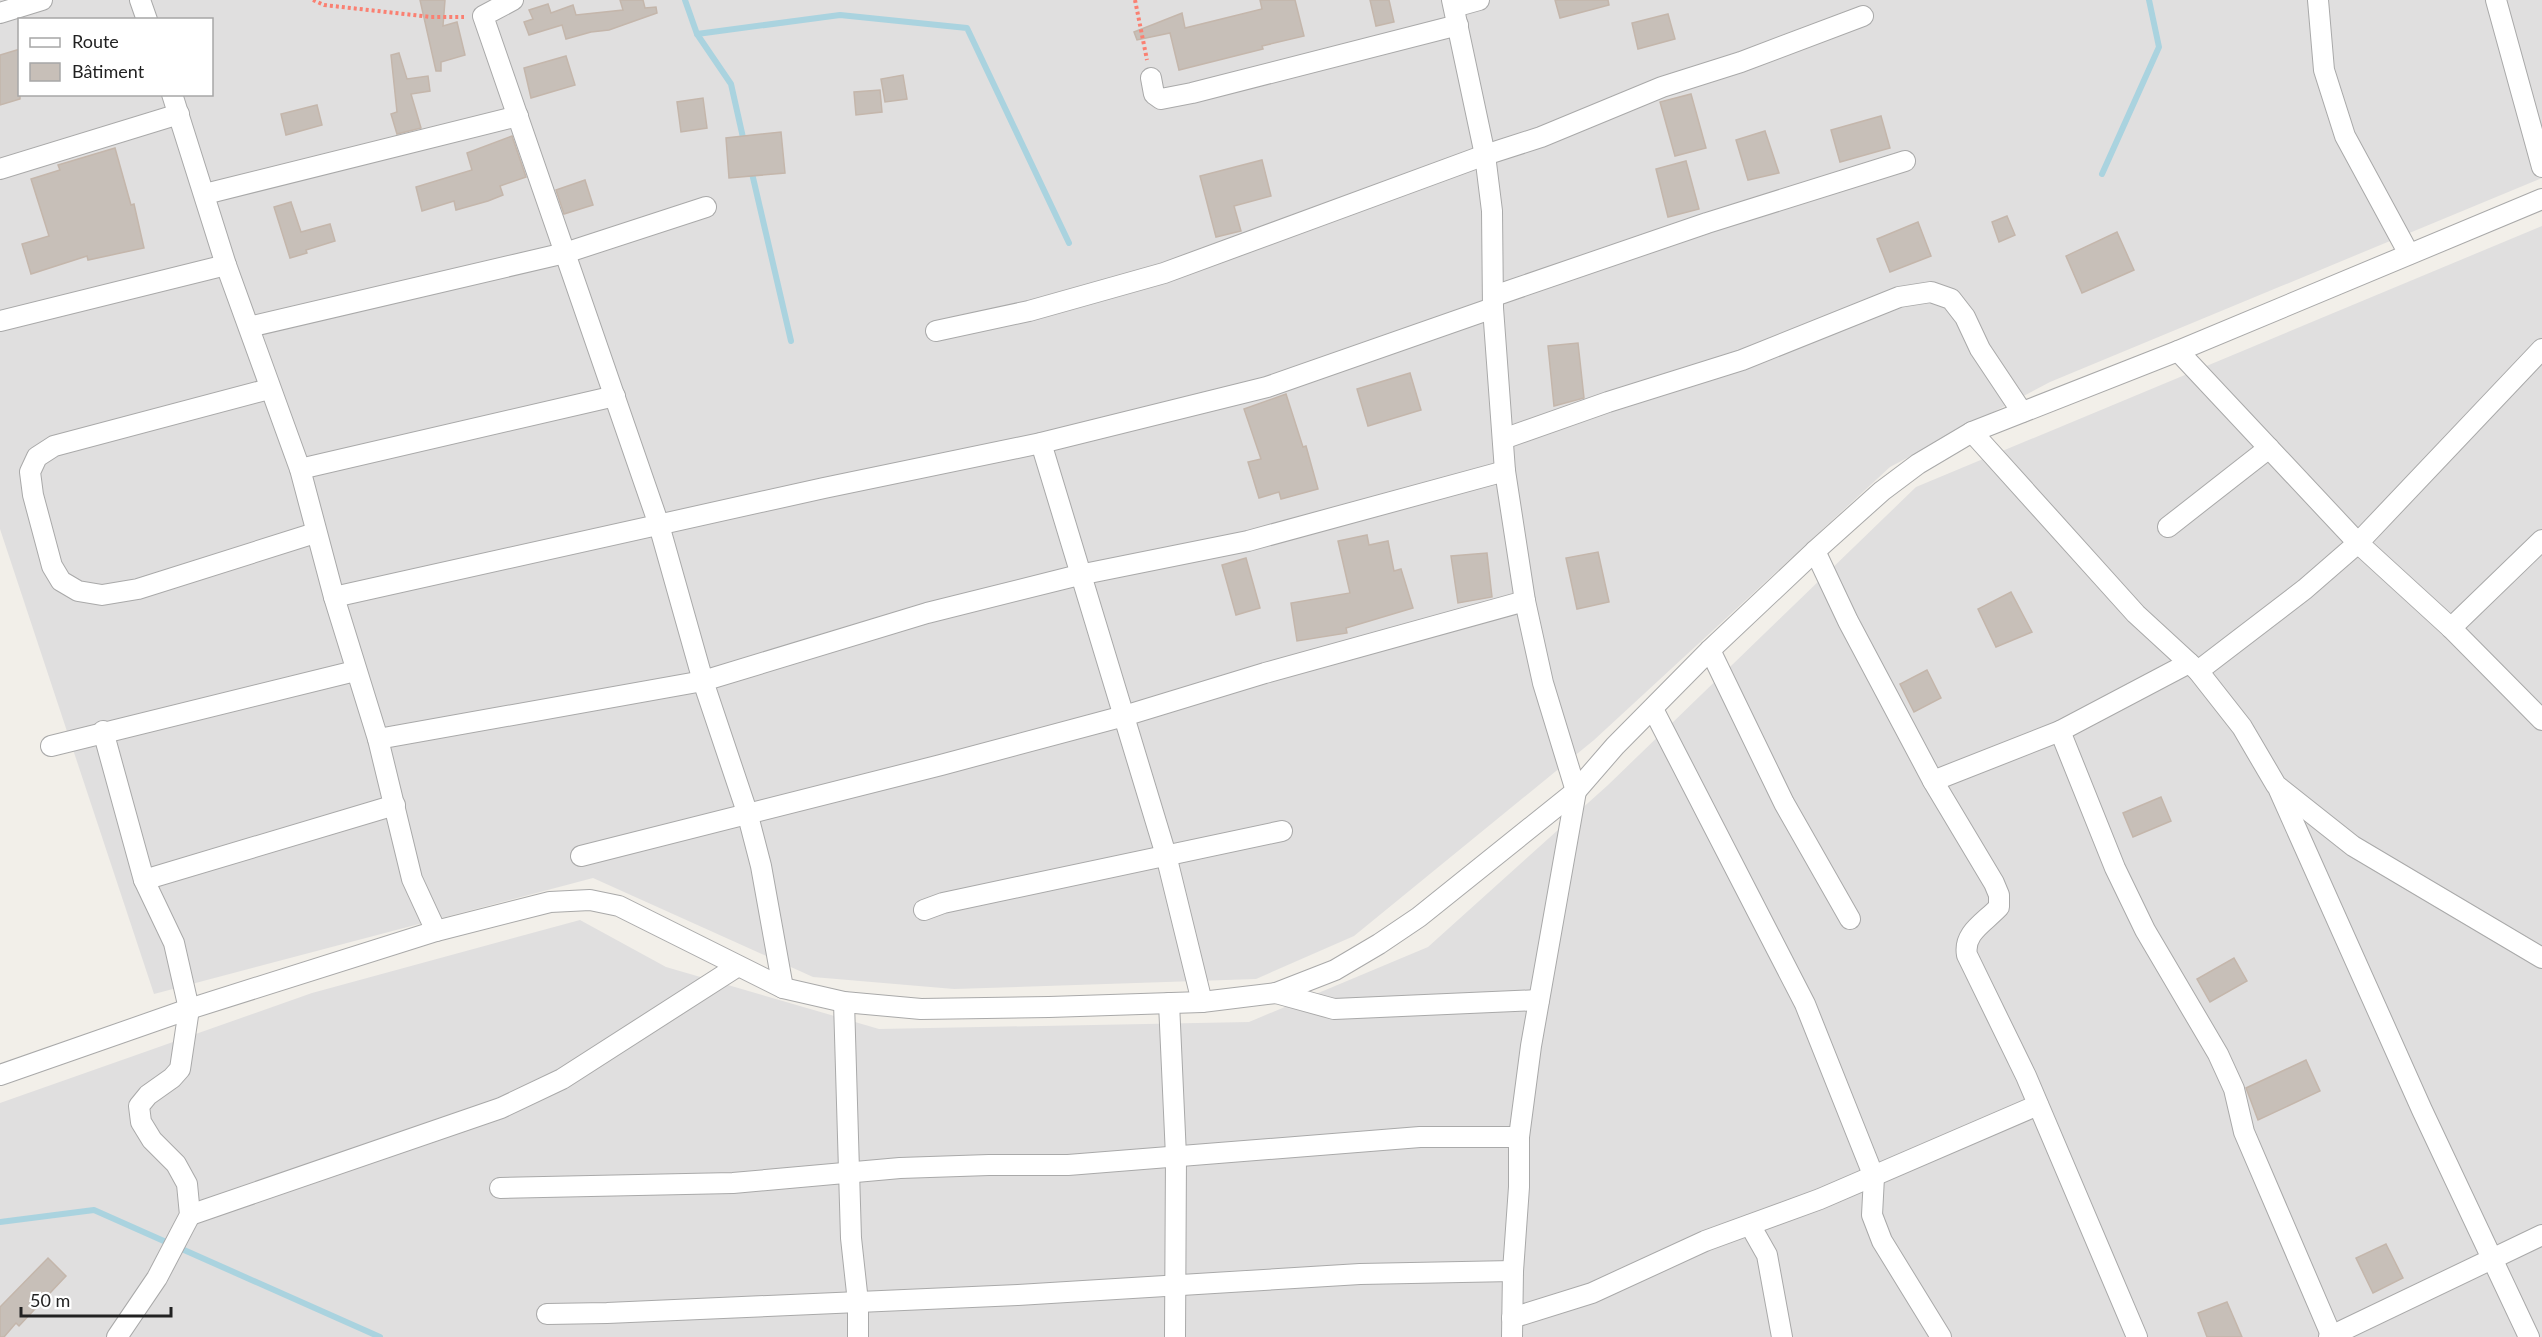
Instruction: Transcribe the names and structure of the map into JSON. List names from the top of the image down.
{
  "legend": ["Route", "Bâtiment"],
  "scale_bar": "50 m"
}
